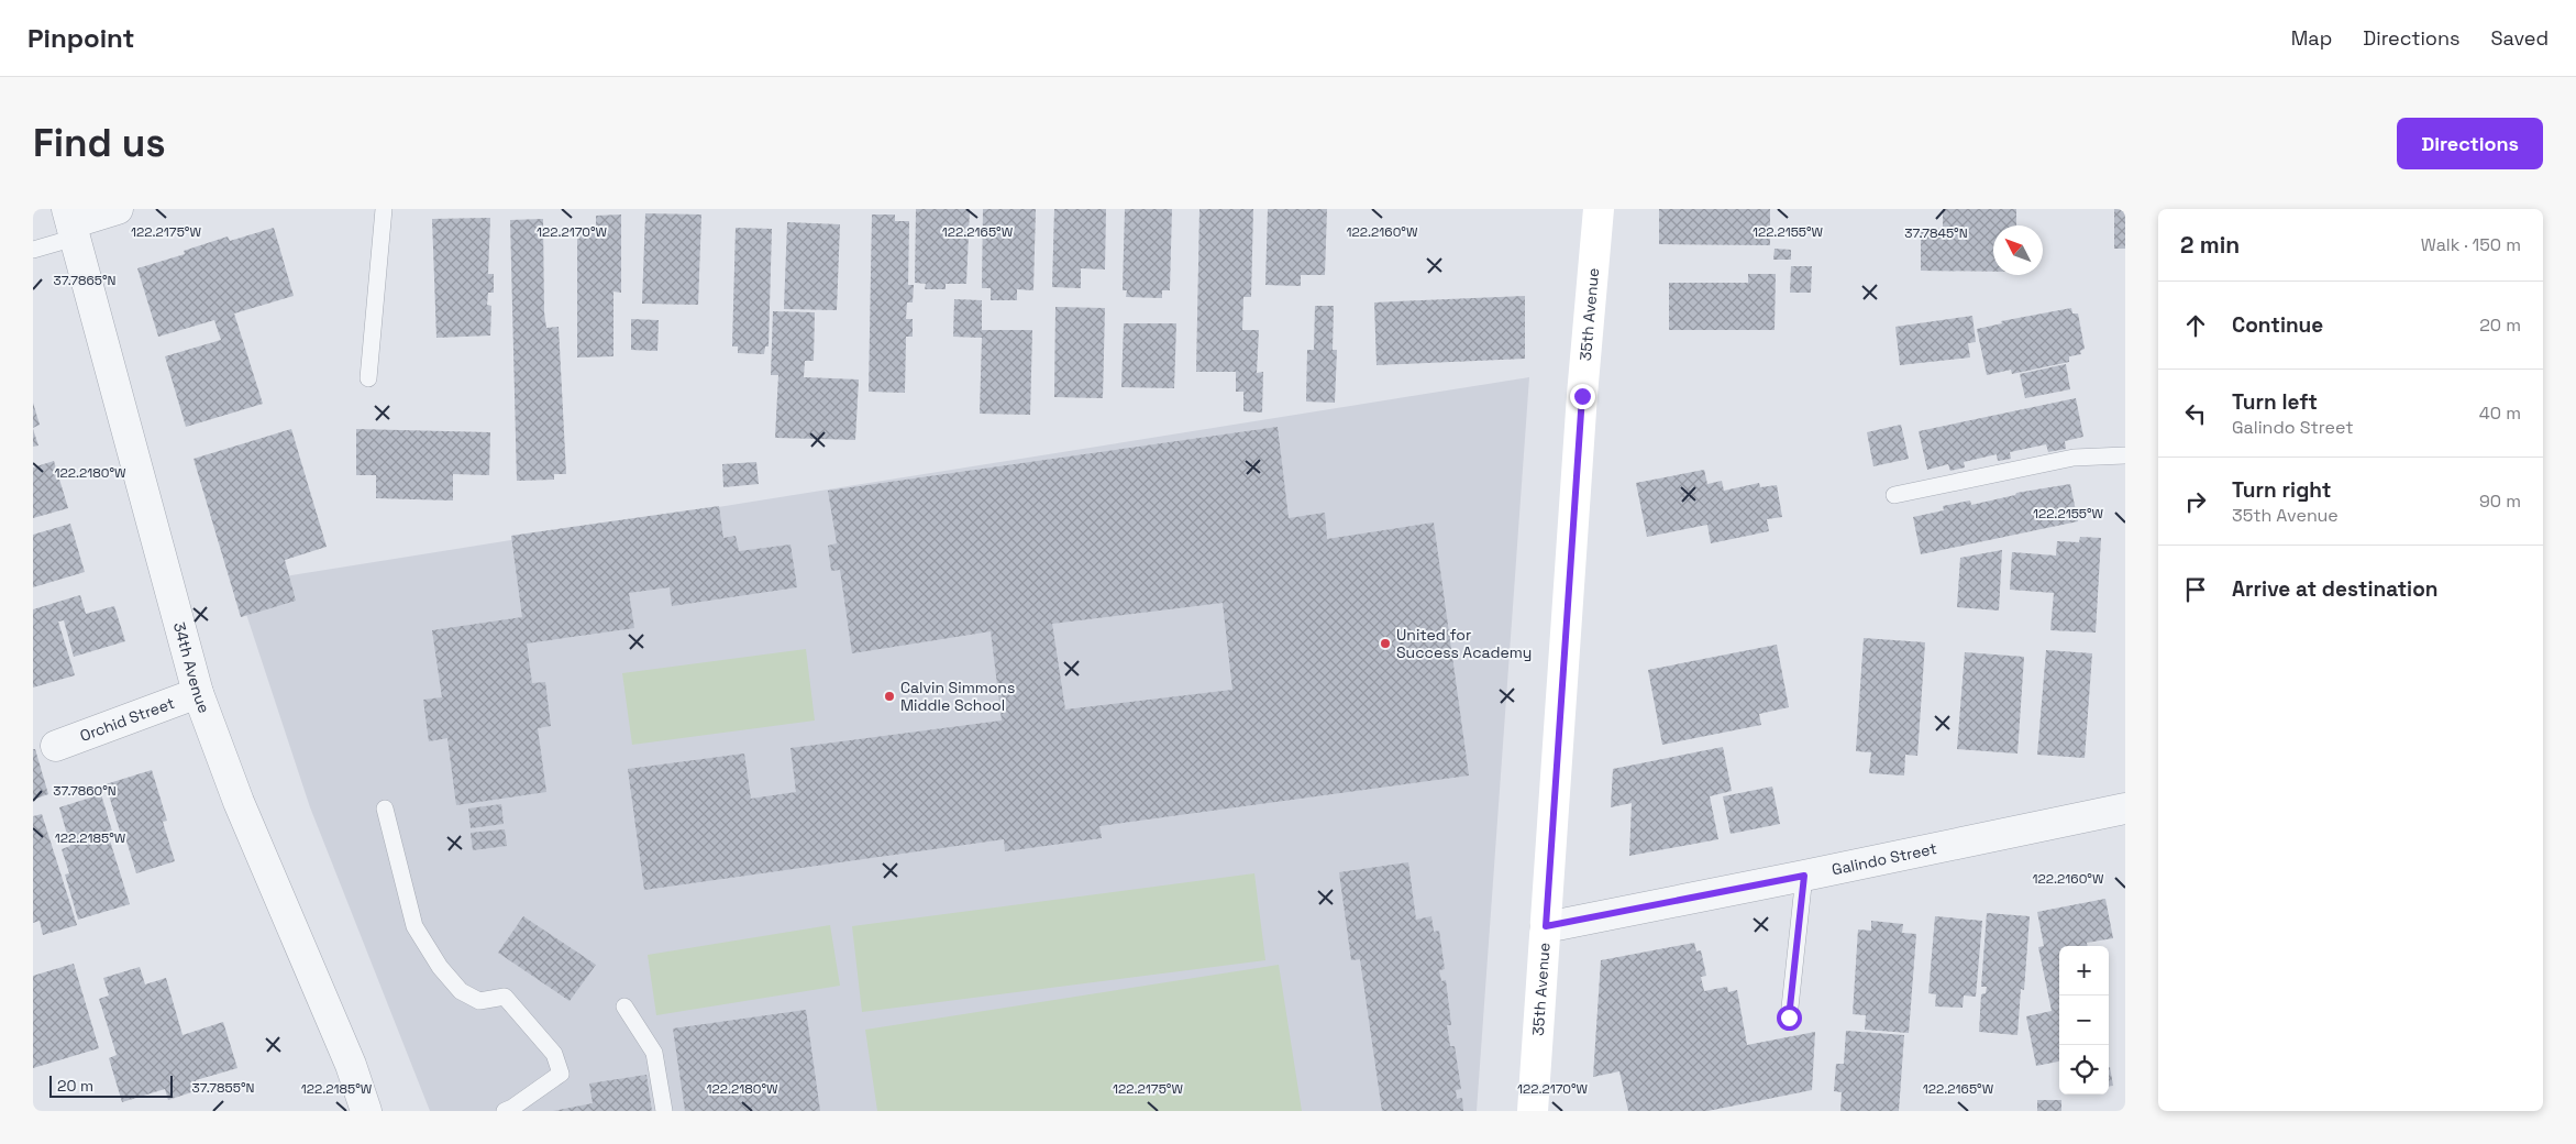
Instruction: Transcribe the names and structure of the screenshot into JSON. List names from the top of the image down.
{
  "streets": {
    "main road": ["35th Avenue"],
    "street": ["34th Avenue", "Orchid Street", "Galindo Street"]
  },
  "crossings": [
    ["35th Avenue", "Galindo Street"],
    ["34th Avenue", "Orchid Street"]
  ],
  "places": ["United for Success Academy", "Calvin Simmons Middle School"],
  "scale_bar": "20 m",
  "north": "top left",
  "page": {
    "header": "Pinpoint",
    "nav": ["Map", "Directions", "Saved"],
    "buttons": "Directions",
    "title": "Find us",
    "heading": ["2 min", "Walk · 150 m"],
    "list": [
      ["Continue", "20 m"],
      ["Turn left", "Galindo Street", "40 m"],
      ["Turn right", "35th Avenue", "90 m"],
      "Arrive at destination"
    ],
    "map_buttons": ["+", "−"],
    "scale": "20 m"
  },
  "coordinates": [
    "122.2175°W",
    "122.2170°W",
    "122.2165°W",
    "122.2160°W",
    "122.2155°W",
    "37.7845°N",
    "37.7865°N",
    "122.2180°W",
    "37.7860°N",
    "122.2185°W",
    "37.7855°N"
  ]
}
